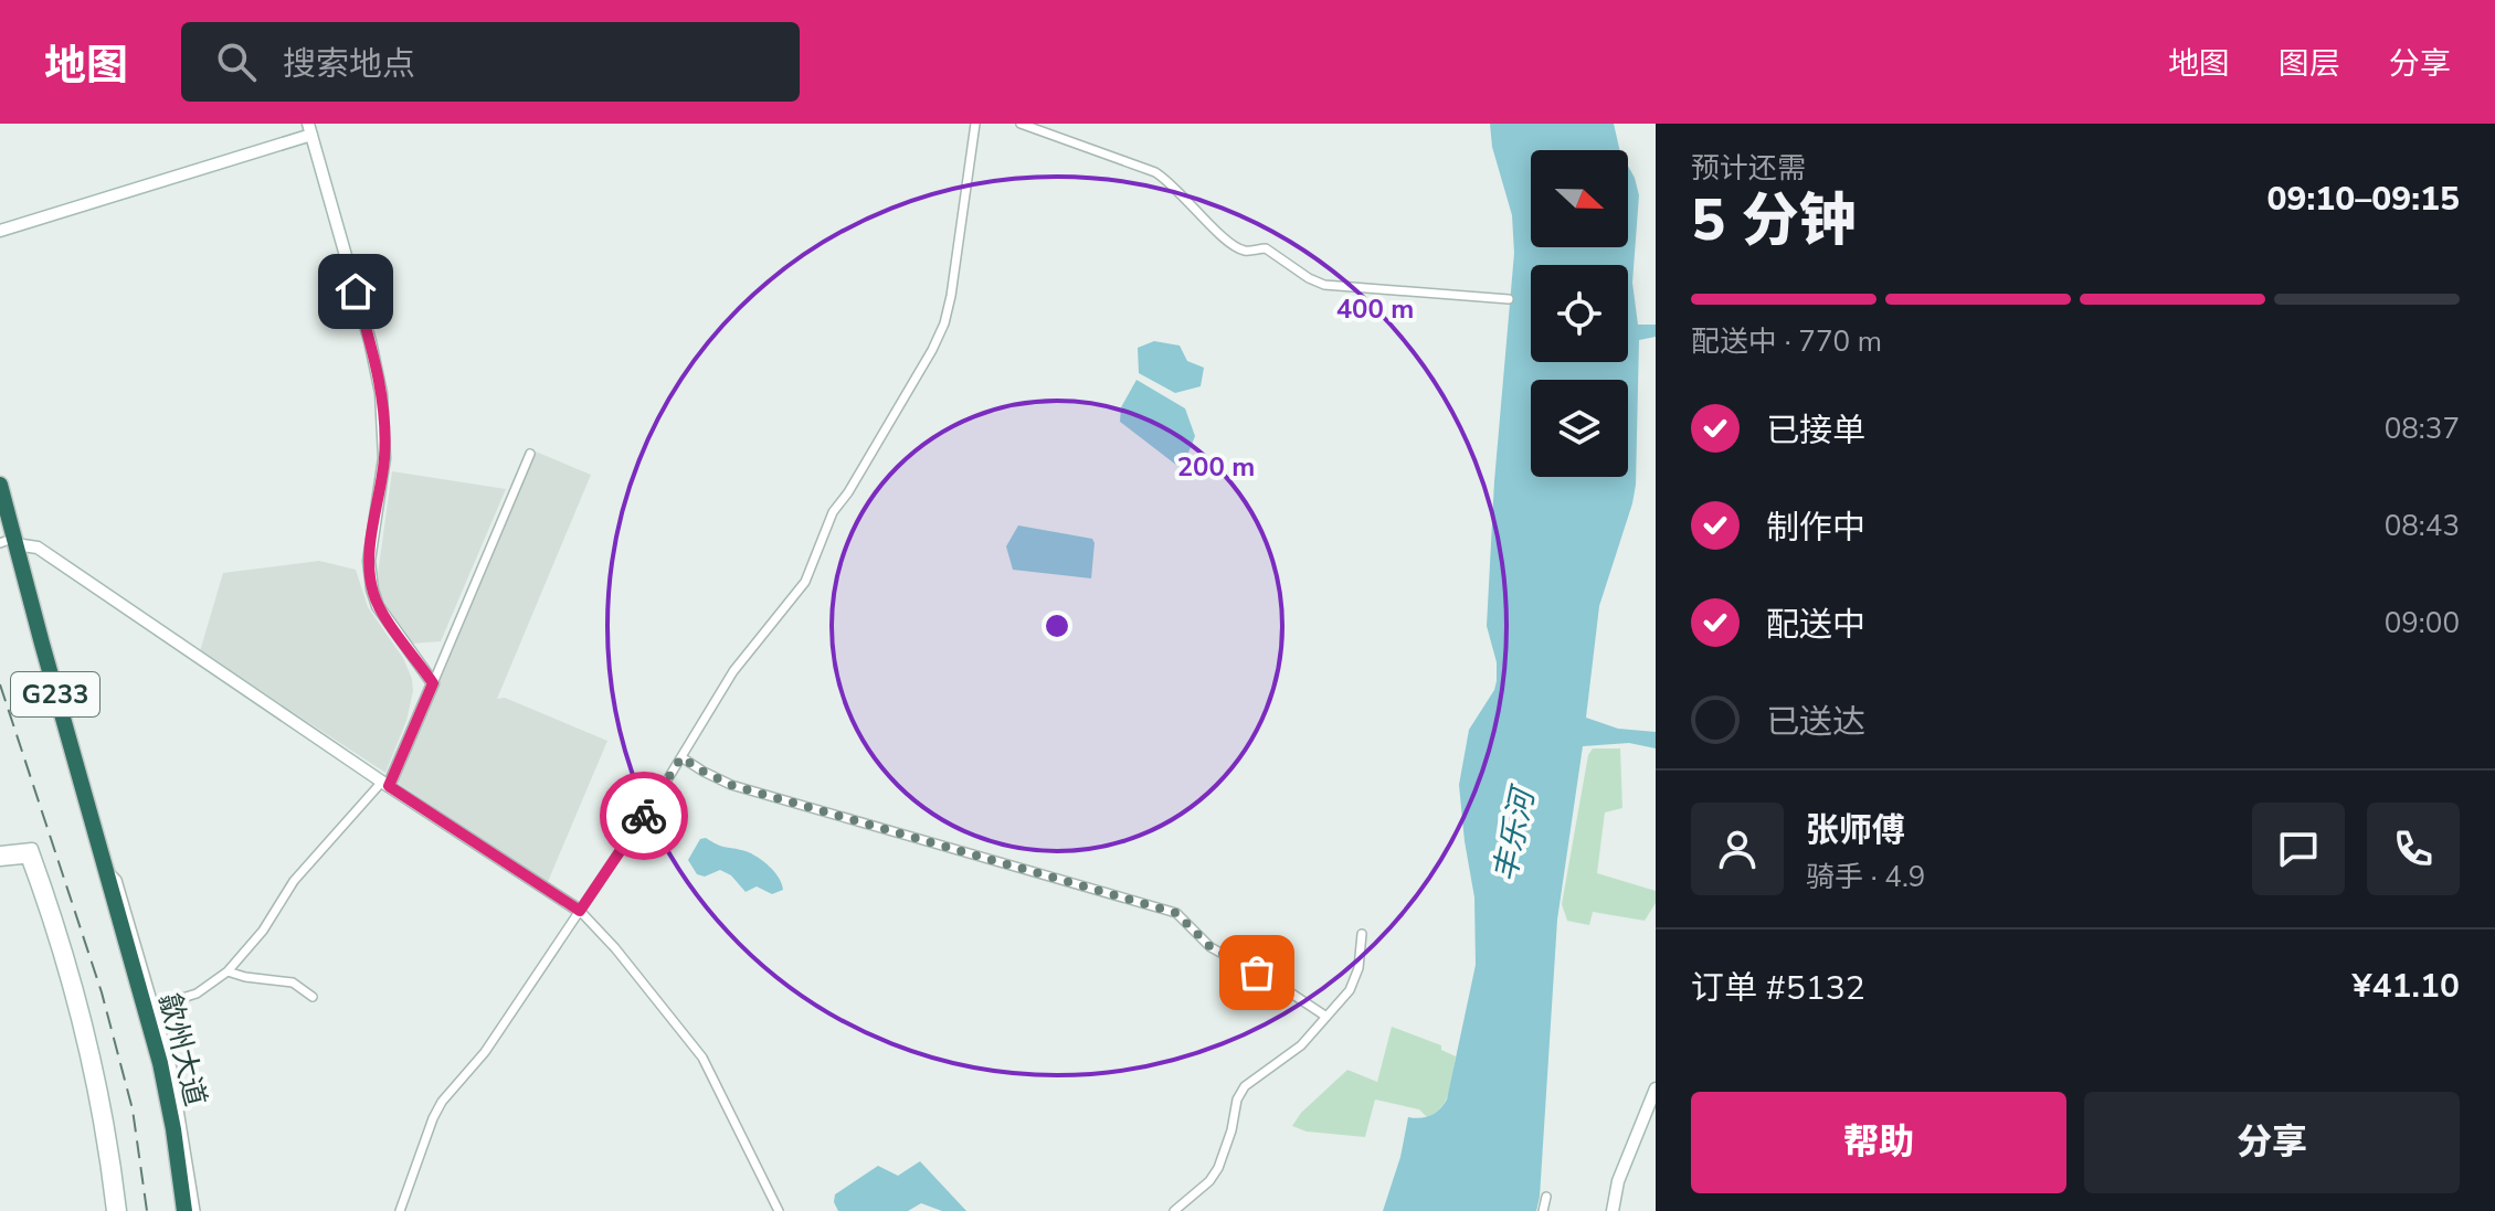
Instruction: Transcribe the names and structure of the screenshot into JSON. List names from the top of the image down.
{
  "streets": {
    "highway": ["G233", "歙州大道"]
  },
  "crossings": [
    ["G233", "歙州大道"]
  ],
  "water": ["丰乐河"],
  "north": "right",
  "page": {
    "header": "地图",
    "search": "搜索地点",
    "nav": ["地图", "图层", "分享"],
    "heading": ["5 分钟", "预计还需", "09:10–09:15"],
    "panel": [
      "张师傅",
      "骑手 · 4.9",
      "订单 #5132",
      "¥41.10"
    ],
    "bar": "配送中 · 770 m",
    "list": [
      ["已接单", "08:37"],
      ["制作中", "08:43"],
      ["配送中", "09:00"],
      "已送达"
    ],
    "buttons": ["帮助", "分享"]
  },
  "rings": ["400 m", "200 m"]
}
